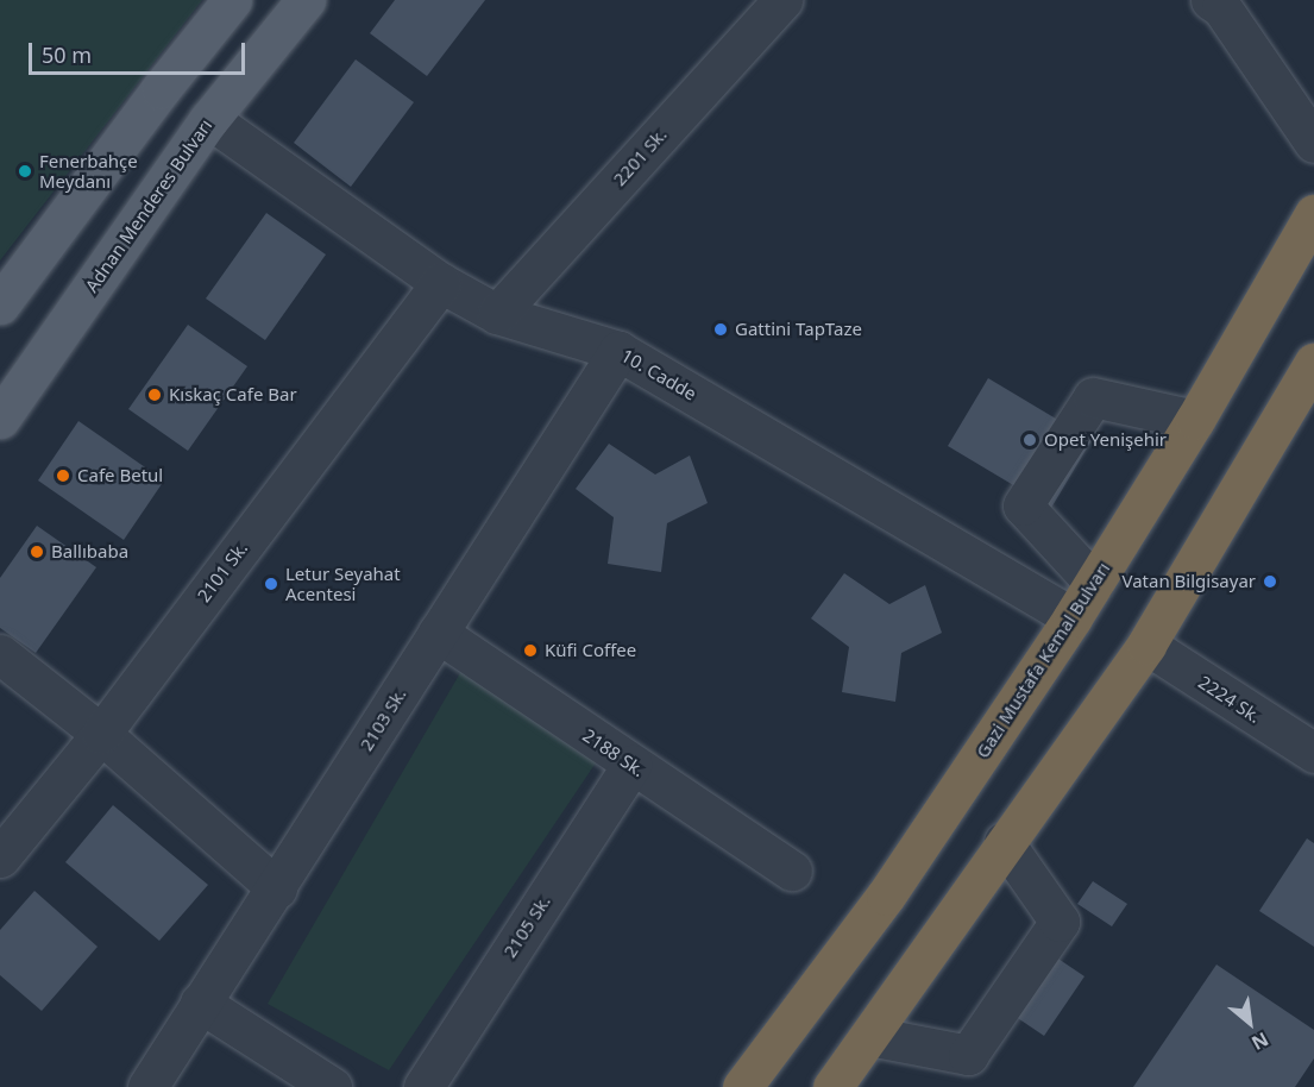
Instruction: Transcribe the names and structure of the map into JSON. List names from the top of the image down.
{
  "streets": {
    "highway": ["Gazi Mustafa Kemal Bulvarı"],
    "main road": ["Adnan Menderes Bulvarı"],
    "street": [
      "2201 Sk.",
      "10. Cadde",
      "2101 Sk.",
      "2224 Sk.",
      "2103 Sk.",
      "2188 Sk.",
      "2105 Sk."
    ]
  },
  "crossings": [
    ["2201 Sk.", "10. Cadde"],
    ["Adnan Menderes Bulvarı", "10. Cadde"],
    ["10. Cadde", "2101 Sk."],
    ["10. Cadde", "Gazi Mustafa Kemal Bulvarı"],
    ["10. Cadde", "2103 Sk."],
    ["2103 Sk.", "2188 Sk."],
    ["2188 Sk.", "2105 Sk."]
  ],
  "places": [
    "Fenerbahçe Meydanı",
    "Gattini TapTaze",
    "Kıskaç Cafe Bar",
    "Opet Yenişehir",
    "Cafe Betul",
    "Ballıbaba",
    "Vatan Bilgisayar",
    "Letur Seyahat Acentesi",
    "Küfi Coffee"
  ],
  "scale_bar": "50 m",
  "north": "bottom right"
}
